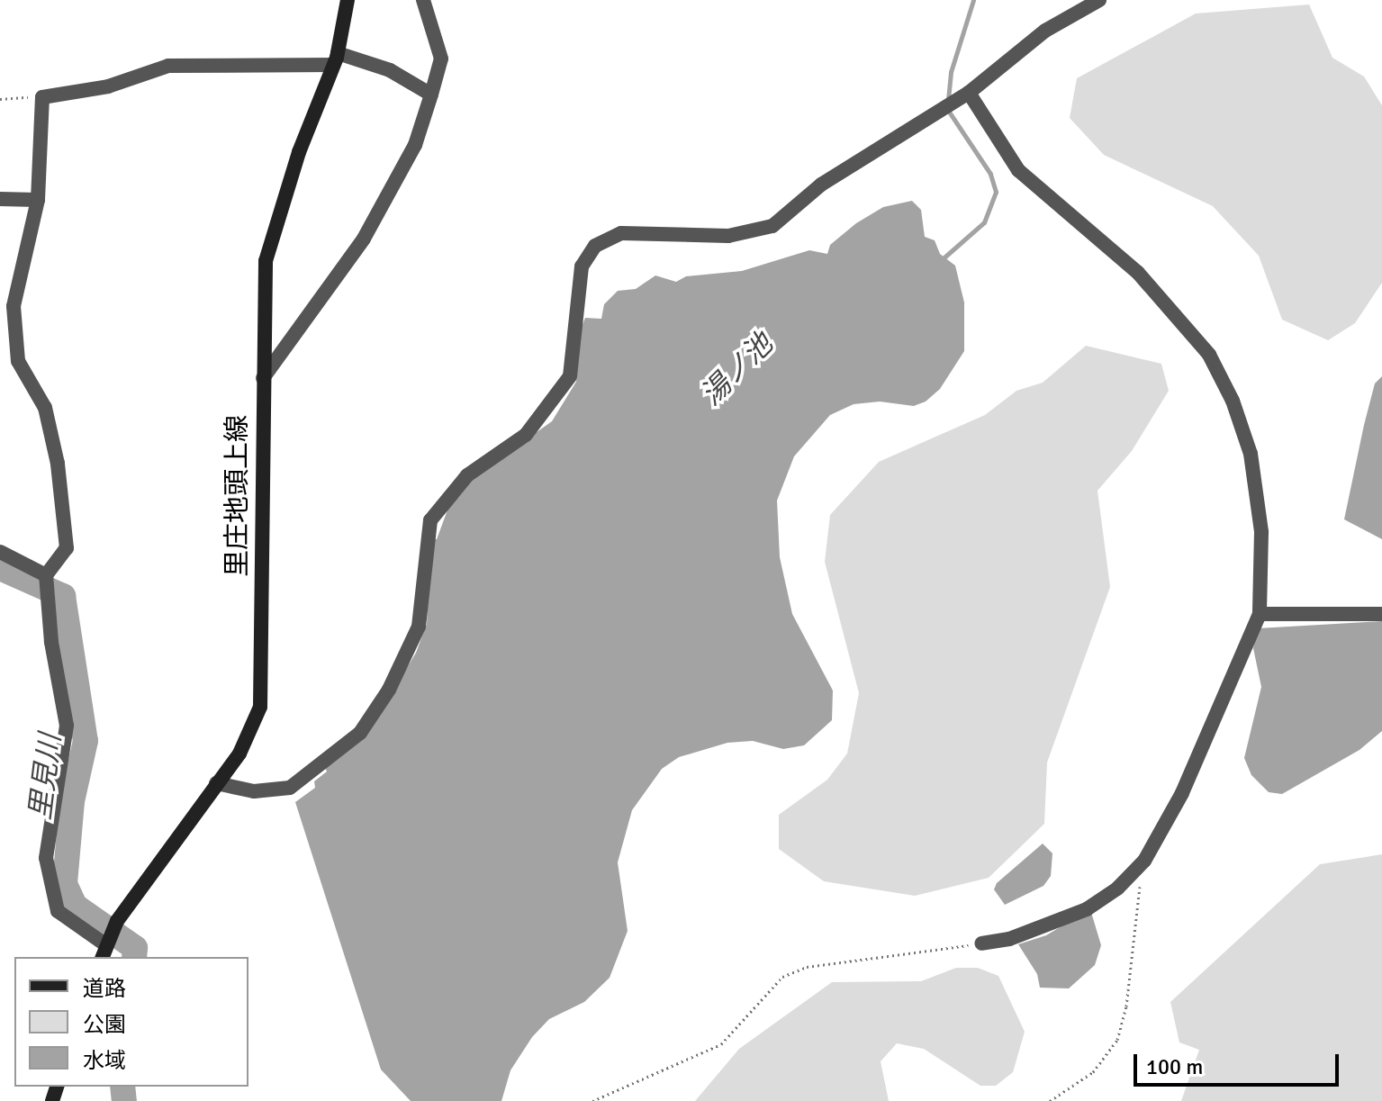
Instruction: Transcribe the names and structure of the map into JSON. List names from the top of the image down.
{
  "streets": {
    "main road": ["里庄地頭上線"]
  },
  "water": ["湯ノ池", "里見川"],
  "legend": ["道路", "公園", "水域"],
  "scale_bar": "100 m"
}
